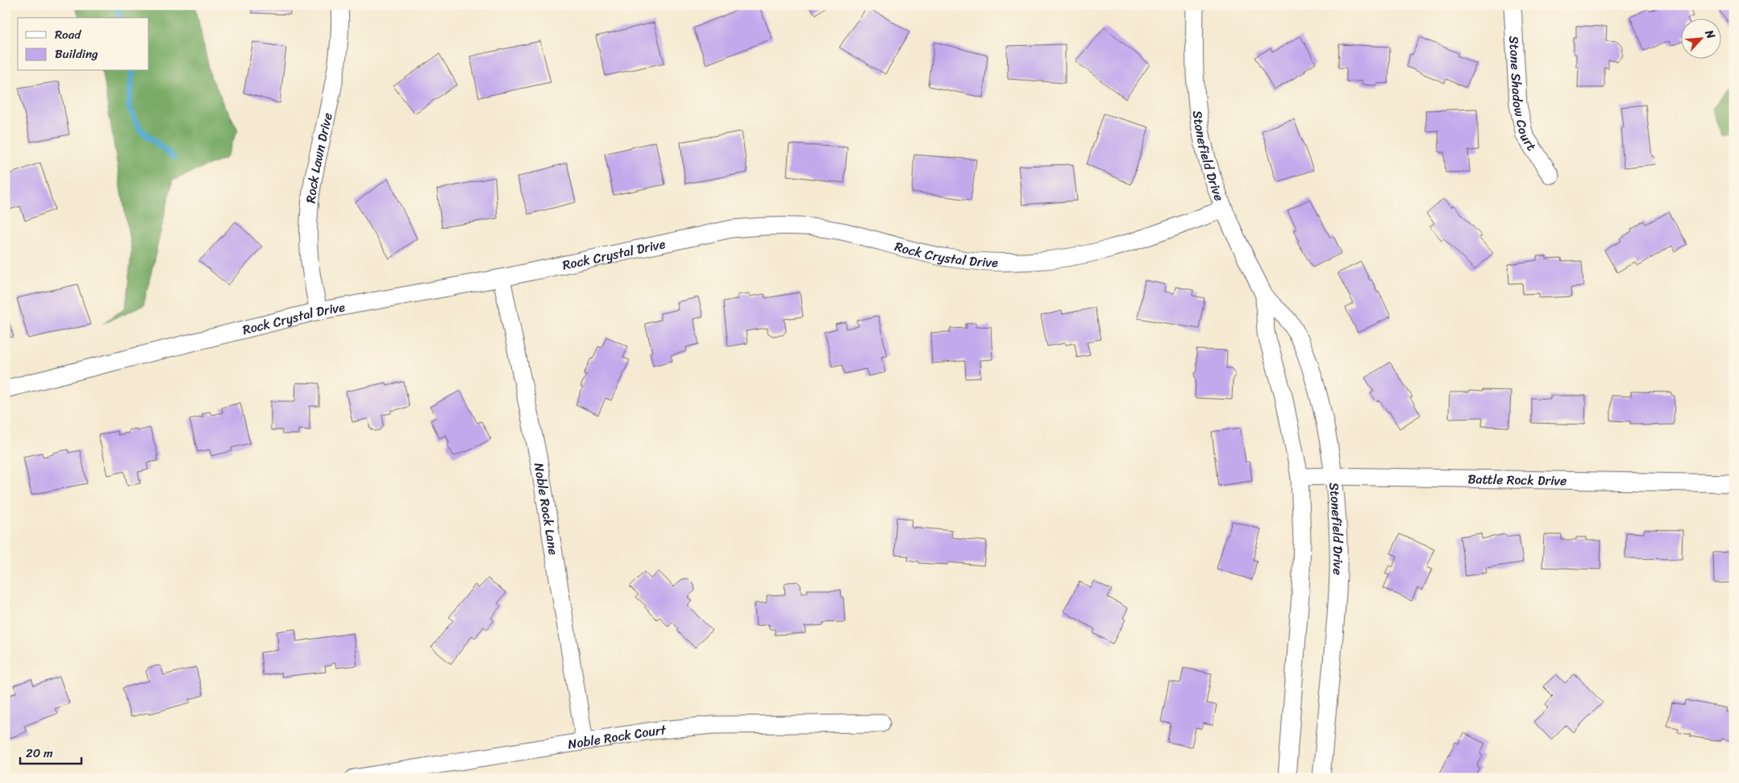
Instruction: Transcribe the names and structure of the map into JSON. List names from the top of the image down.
{
  "streets": {
    "street": [
      "Stone Shadow Court",
      "Stonefield Drive",
      "Rock Lawn Drive",
      "Rock Crystal Drive",
      "Battle Rock Drive",
      "Noble Rock Lane",
      "Noble Rock Court"
    ]
  },
  "crossings": [
    ["Stonefield Drive", "Rock Crystal Drive"],
    ["Stonefield Drive", "Battle Rock Drive"],
    ["Rock Lawn Drive", "Rock Crystal Drive"],
    ["Rock Crystal Drive", "Noble Rock Lane"],
    ["Noble Rock Lane", "Noble Rock Court"]
  ],
  "legend": ["Road", "Building"],
  "scale_bar": "20 m",
  "north": "top right"
}
